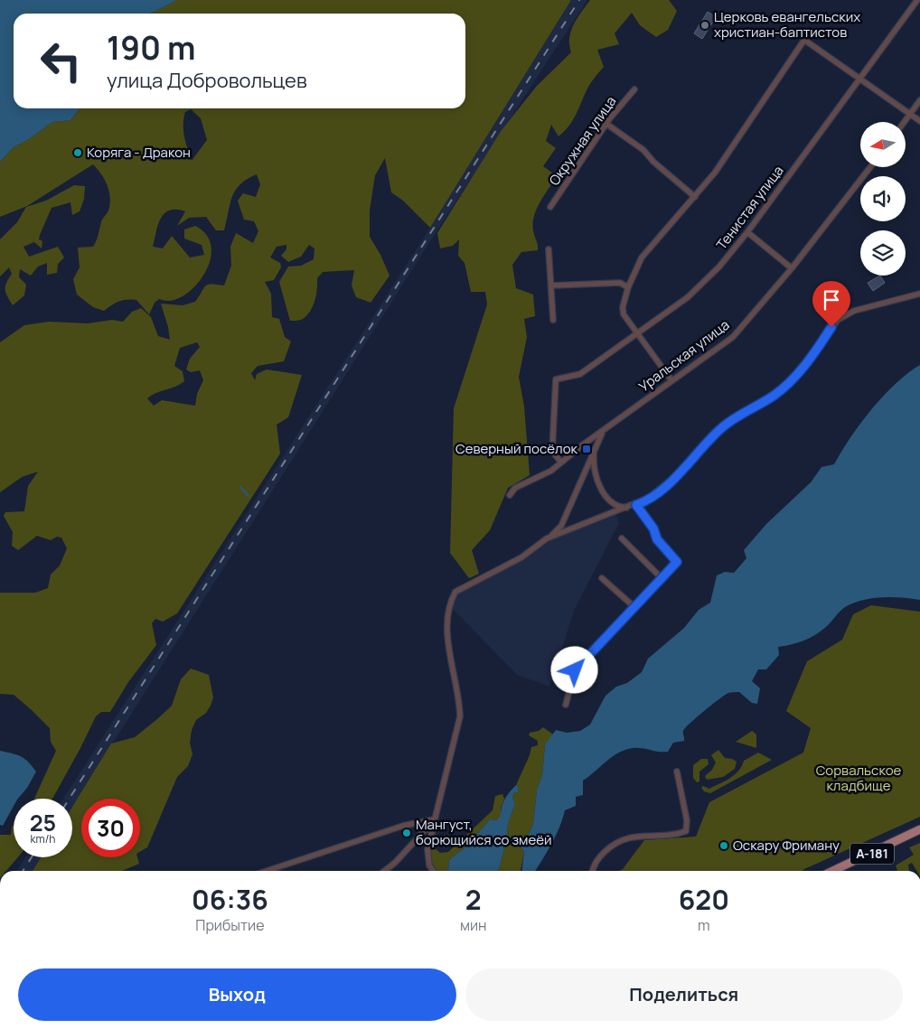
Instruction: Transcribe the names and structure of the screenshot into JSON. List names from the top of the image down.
{
  "streets": {
    "main road": ["А-181"],
    "street": ["Окружная улица", "Тенистая улица", "Уральская улица"]
  },
  "crossings": [
    ["Тенистая улица", "Уральская улица"]
  ],
  "parks": ["Сорвальское кладбище"],
  "places": {
    "other": [
      "Церковь евангельских христиан-баптистов",
      "Коряга - Дракон",
      "Мангуст, борющийся со змеёй",
      "Оскару Фриману"
    ],
    "transit": ["Северный посёлок"]
  },
  "north": "left",
  "page": {
    "turn": ["190 m", "улица Добровольцев"],
    "speed": "25 km/h",
    "limit": "30",
    "eta": [
      "06:36",
      "Прибытие",
      "2",
      "мин",
      "620",
      "m"
    ],
    "buttons": ["Выход", "Поделиться"]
  }
}
